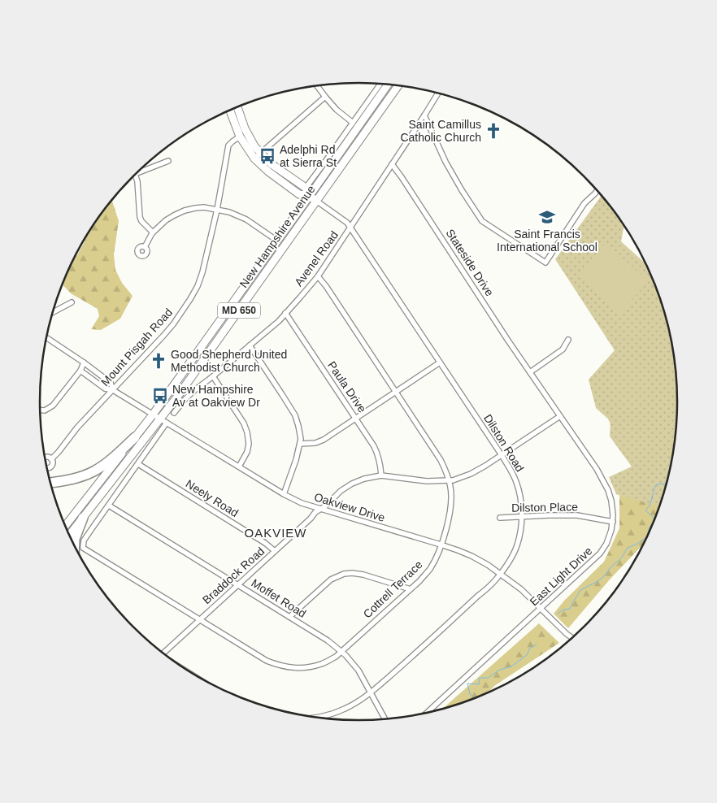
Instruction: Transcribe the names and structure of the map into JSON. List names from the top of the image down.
{
  "streets": {
    "main road": ["New Hampshire Avenue", "MD 650"],
    "street": [
      "Avenel Road",
      "Stateside Drive",
      "Mount Pisgah Road",
      "Paula Drive",
      "Dilston Road",
      "Neely Road",
      "Oakview Drive",
      "Dilston Place",
      "Braddock Road",
      "East Light Drive",
      "Cottrell Terrace",
      "Moffet Road"
    ]
  },
  "crossings": [
    ["New Hampshire Avenue", "Dilston Road"],
    ["New Hampshire Avenue", "Oakview Drive"],
    ["Avenel Road", "Stateside Drive"],
    ["Avenel Road", "Paula Drive"],
    ["Avenel Road", "Dilston Road"],
    ["Avenel Road", "Cottrell Terrace"],
    ["Stateside Drive", "East Light Drive"],
    ["Mount Pisgah Road", "Oakview Drive"],
    ["Paula Drive", "Braddock Road"],
    ["Dilston Road", "Oakview Drive"],
    ["Dilston Road", "Dilston Place"],
    ["Dilston Road", "Braddock Road"],
    ["Dilston Road", "Moffet Road"],
    ["Neely Road", "Braddock Road"],
    ["Oakview Drive", "Braddock Road"],
    ["Oakview Drive", "East Light Drive"],
    ["Oakview Drive", "Cottrell Terrace"],
    ["Dilston Place", "East Light Drive"],
    ["Braddock Road", "East Light Drive"],
    ["Braddock Road", "Cottrell Terrace"],
    ["Braddock Road", "Moffet Road"],
    ["Cottrell Terrace", "Moffet Road"]
  ],
  "districts": ["OAKVIEW"],
  "places": {
    "church": ["Saint Camillus Catholic Church", "Good Shepherd United Methodist Church"],
    "bus stop": ["Adelphi Rd at Sierra St", "New Hampshire Av at Oakview Dr"],
    "school or university": ["Saint Francis International School"]
  }
}
